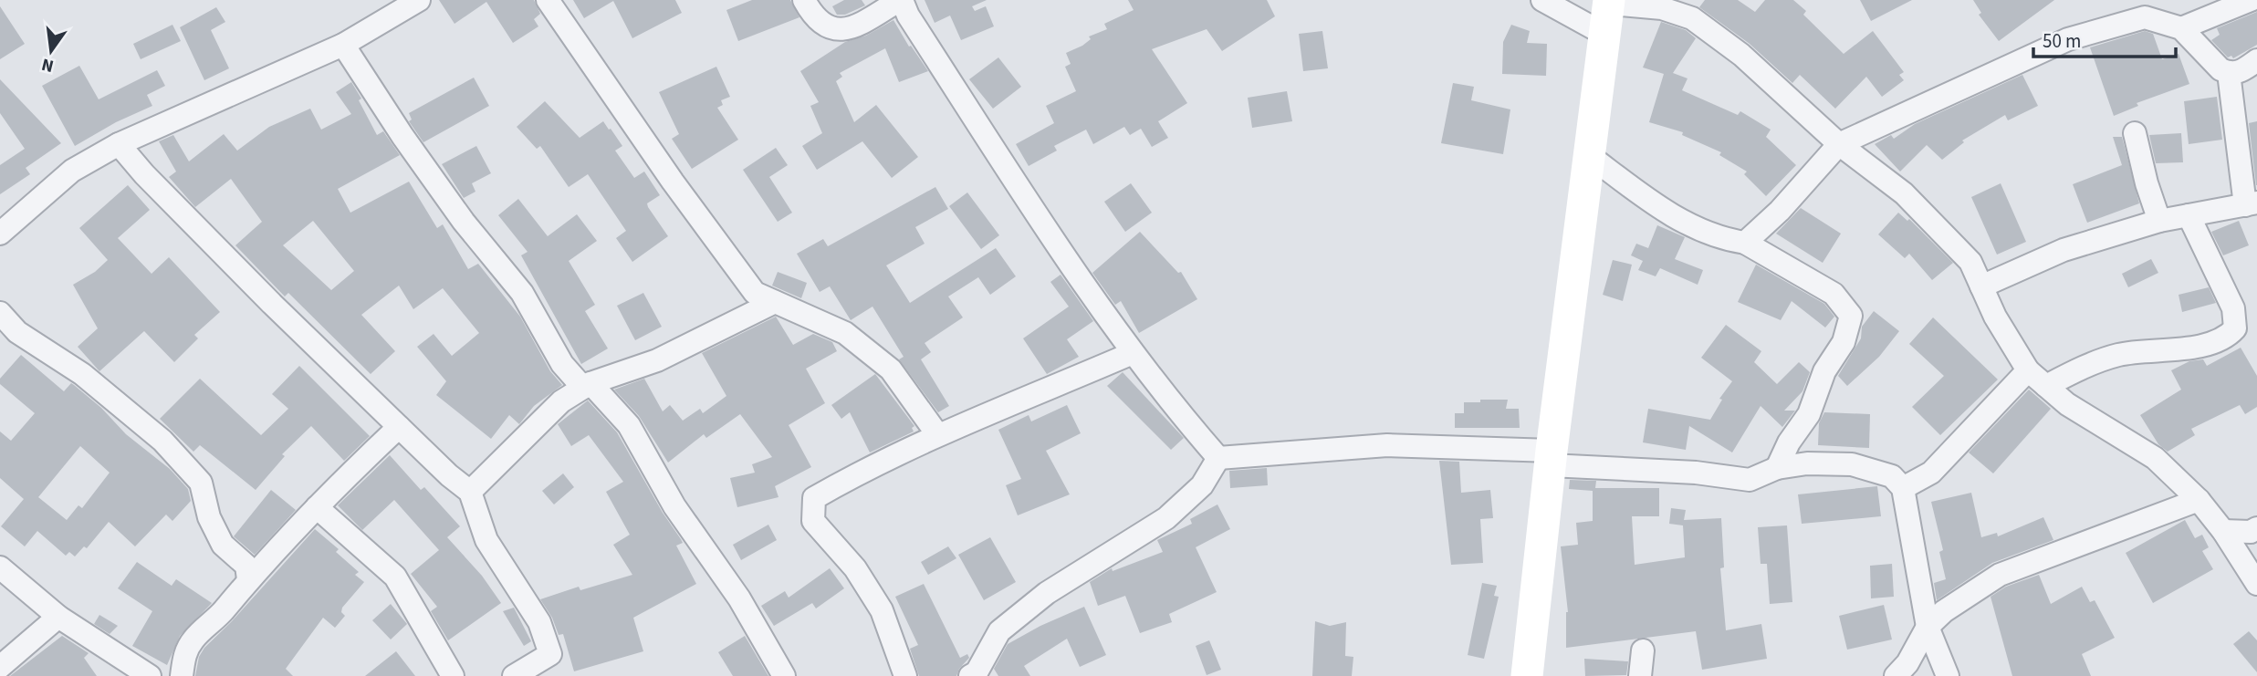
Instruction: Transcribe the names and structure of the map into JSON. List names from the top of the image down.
{
  "scale_bar": "50 m",
  "north": "bottom"
}
